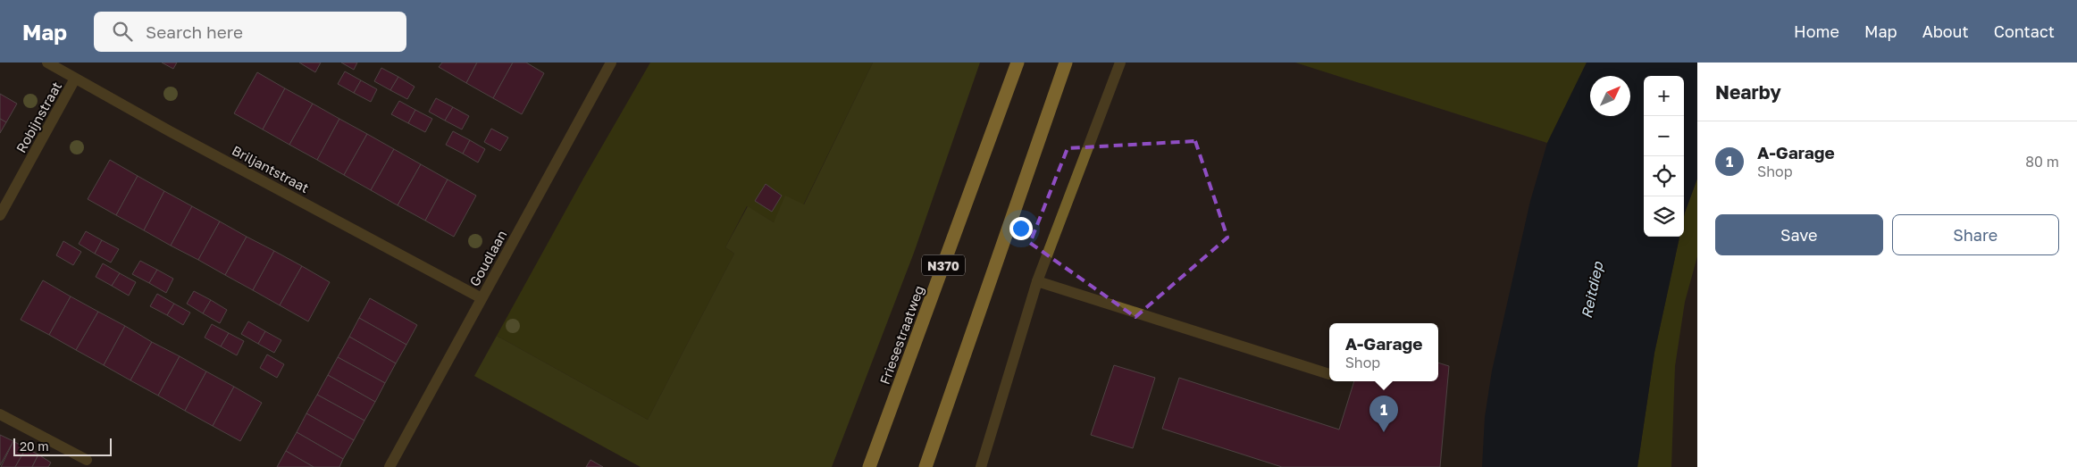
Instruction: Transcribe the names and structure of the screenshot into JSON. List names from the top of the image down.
{
  "streets": {
    "highway": ["N370", "Friesestraatweg"],
    "street": ["Robijnstraat", "Briljantstraat", "Goudlaan"]
  },
  "crossings": [
    ["Robijnstraat", "Briljantstraat"],
    ["Briljantstraat", "Goudlaan"]
  ],
  "water": ["Reitdiep"],
  "scale_bar": "20 m",
  "north": "top right",
  "page": {
    "header": "Map",
    "search": "Search here",
    "nav": [
      "Home",
      "Map",
      "About",
      "Contact"
    ],
    "heading": "Nearby",
    "map_buttons": ["+", "−"],
    "list": [
      {
        "mark": "1",
        "name": "A-Garage",
        "note": "Shop",
        "value": "80 m"
      }
    ],
    "buttons": ["Save", "Share"],
    "popup": ["A-Garage", "Shop"],
    "pins": "1",
    "scale": "20 m"
  }
}
